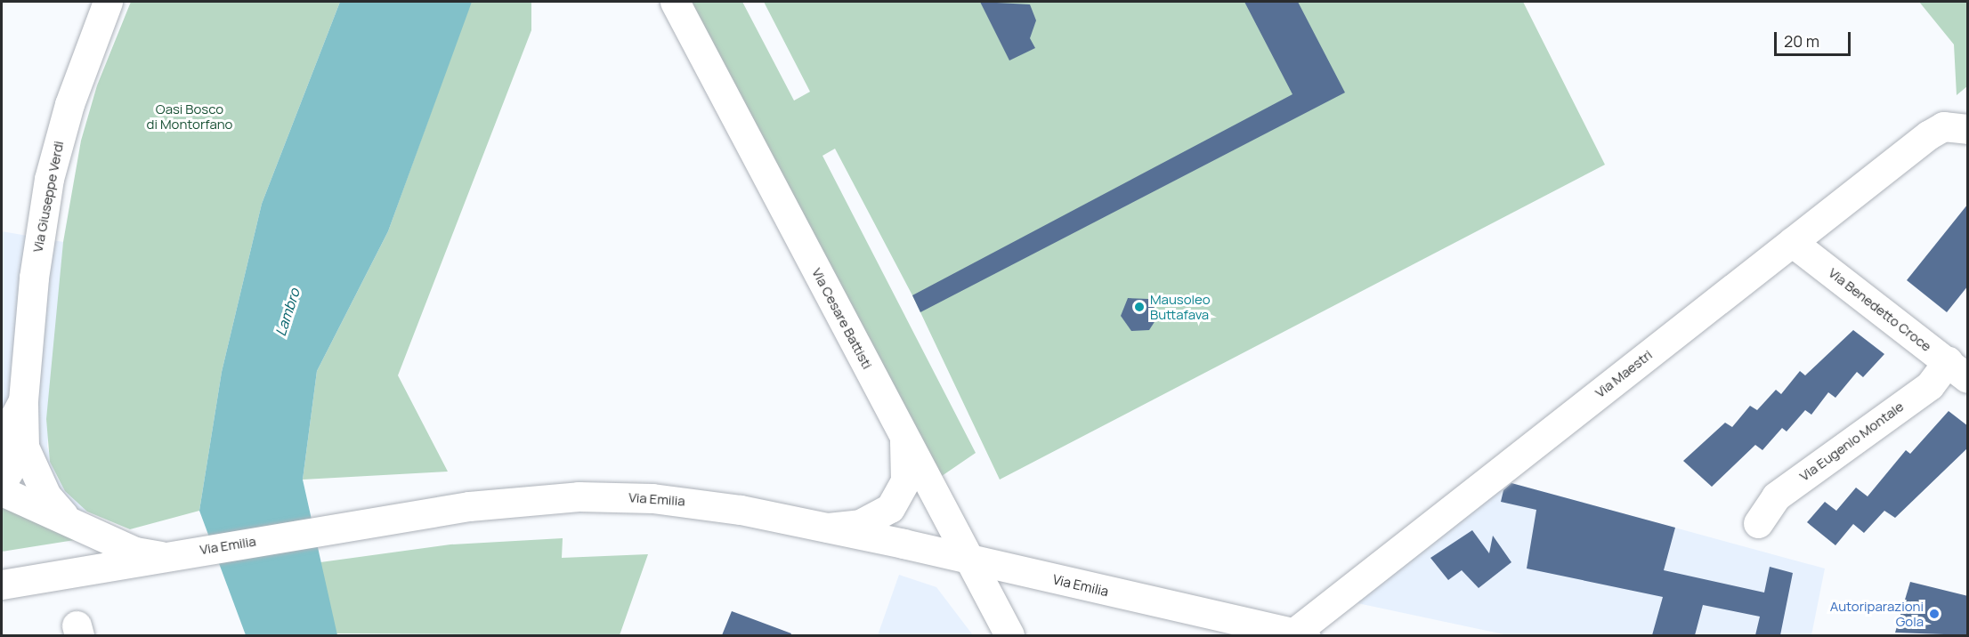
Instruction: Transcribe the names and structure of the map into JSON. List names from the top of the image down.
{
  "streets": {
    "street": [
      "Via Giuseppe Verdi",
      "Via Benedetto Croce",
      "Via Cesare Battisti",
      "Via Maestri",
      "Via Eugenio Montale",
      "Via Emilia"
    ]
  },
  "crossings": [
    ["Via Benedetto Croce", "Via Maestri"],
    ["Via Benedetto Croce", "Via Eugenio Montale"],
    ["Via Cesare Battisti", "Via Emilia"],
    ["Via Maestri", "Via Emilia"]
  ],
  "water": ["Lambro"],
  "parks": ["Oasi Bosco di Montorfano"],
  "places": ["Mausoleo Buttafava", "Autoriparazioni Gola"],
  "scale_bar": "20 m"
}
